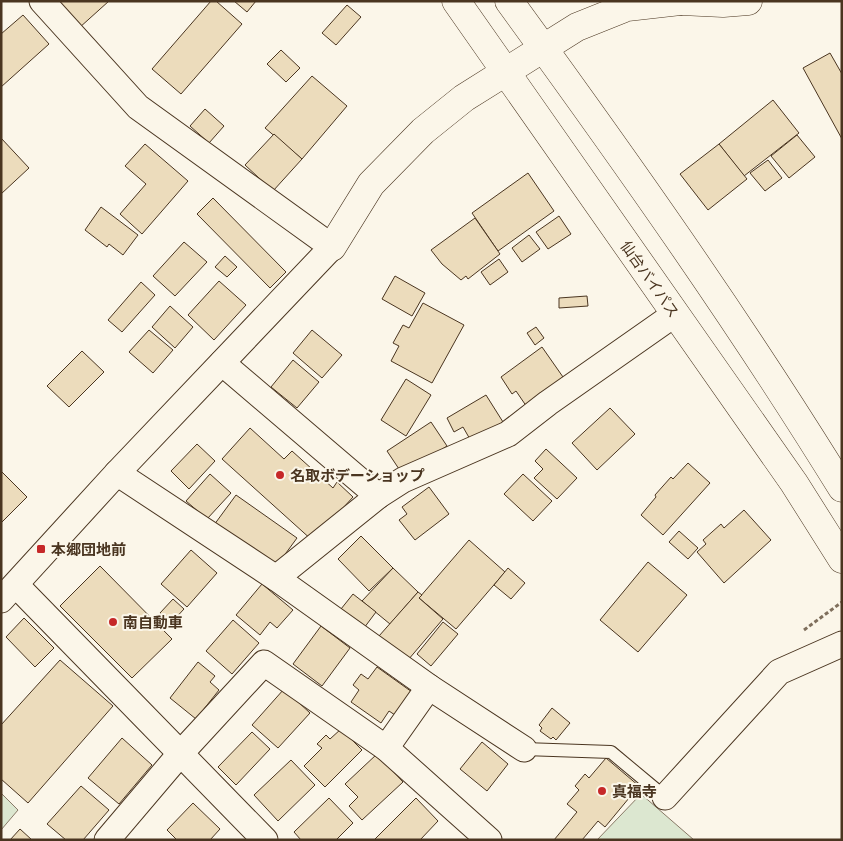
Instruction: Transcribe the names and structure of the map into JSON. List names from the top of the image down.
{
  "streets": {
    "main road": ["仙台バイパス"]
  },
  "places": {
    "other": ["名取ボデーショップ", "南自動車", "真福寺"],
    "transit": ["本郷団地前"]
  }
}
